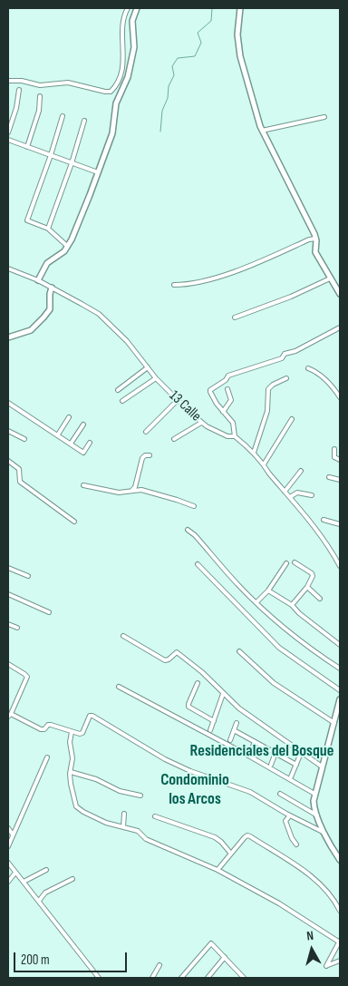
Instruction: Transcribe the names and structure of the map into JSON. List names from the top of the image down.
{
  "streets": {
    "street": ["13 Calle"]
  },
  "districts": ["Residenciales del Bosque", "Condominio los Arcos"],
  "scale_bar": "200 m",
  "north": "top"
}
